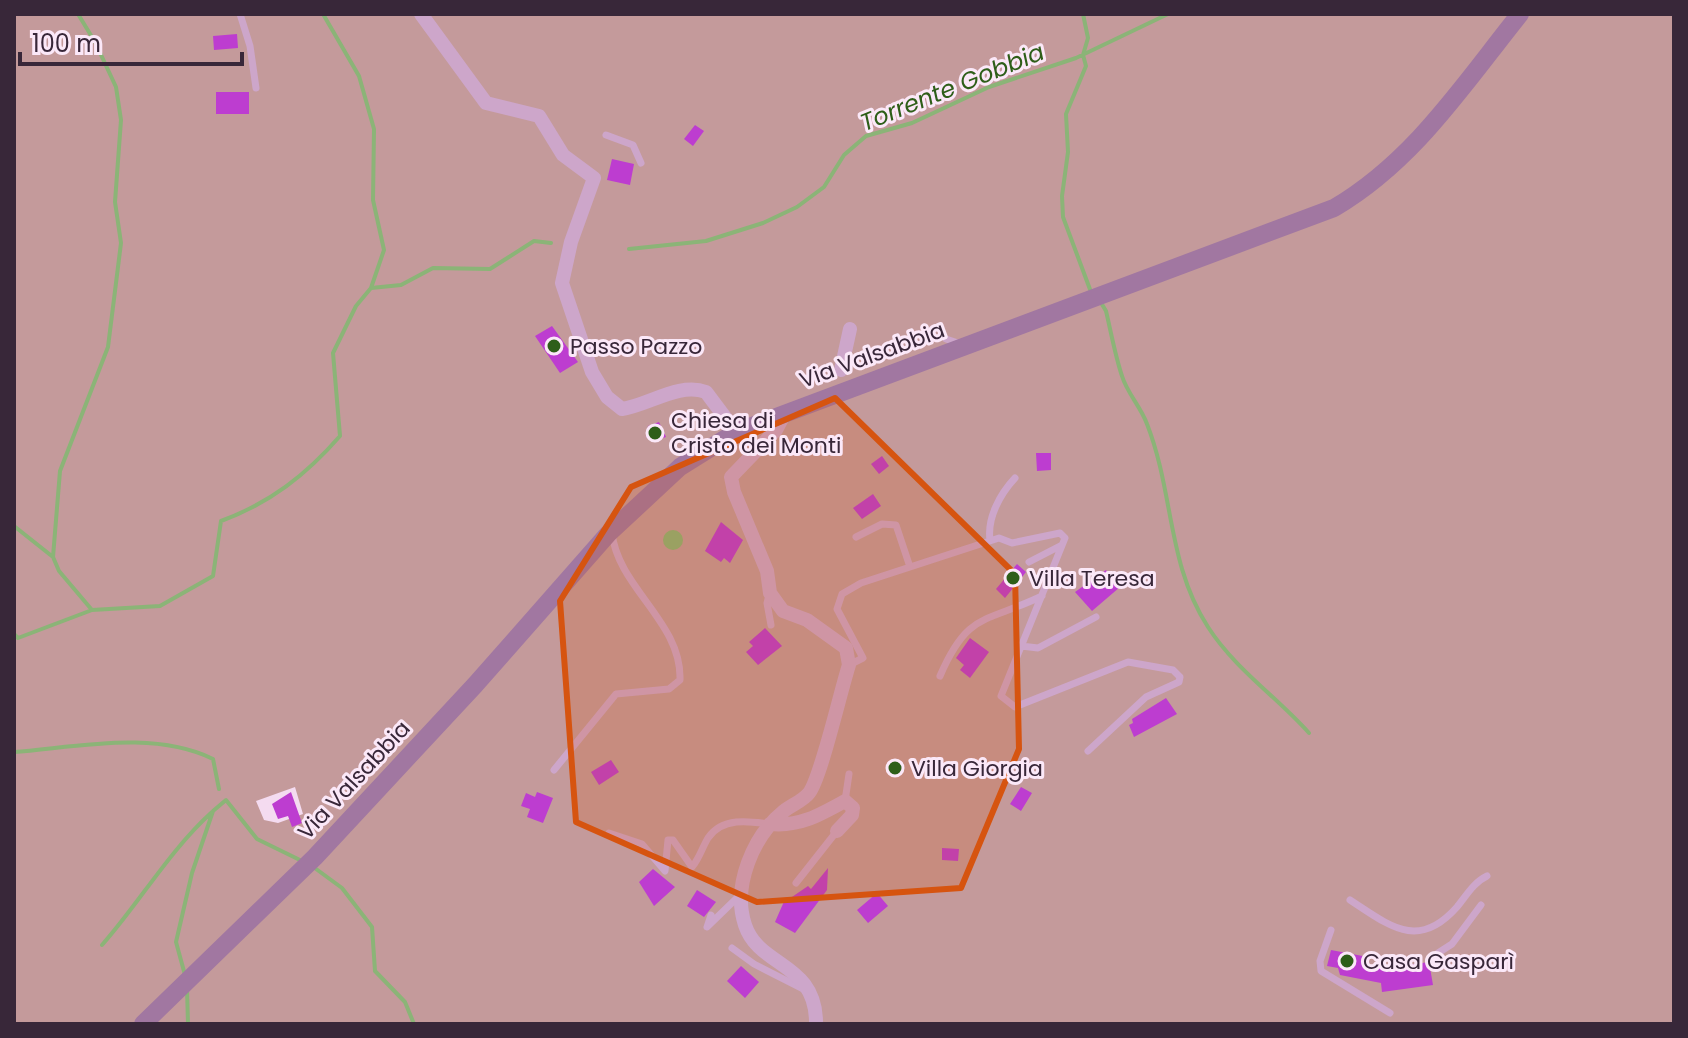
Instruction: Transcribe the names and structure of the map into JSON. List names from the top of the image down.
{
  "streets": {
    "main road": ["Via Valsabbia"]
  },
  "water": ["Torrente Gobbia"],
  "places": [
    "Passo Pazzo",
    "Chiesa di Cristo dei Monti",
    "Villa Teresa",
    "Villa Giorgia",
    "Casa Gasparì"
  ],
  "scale_bar": "100 m"
}
